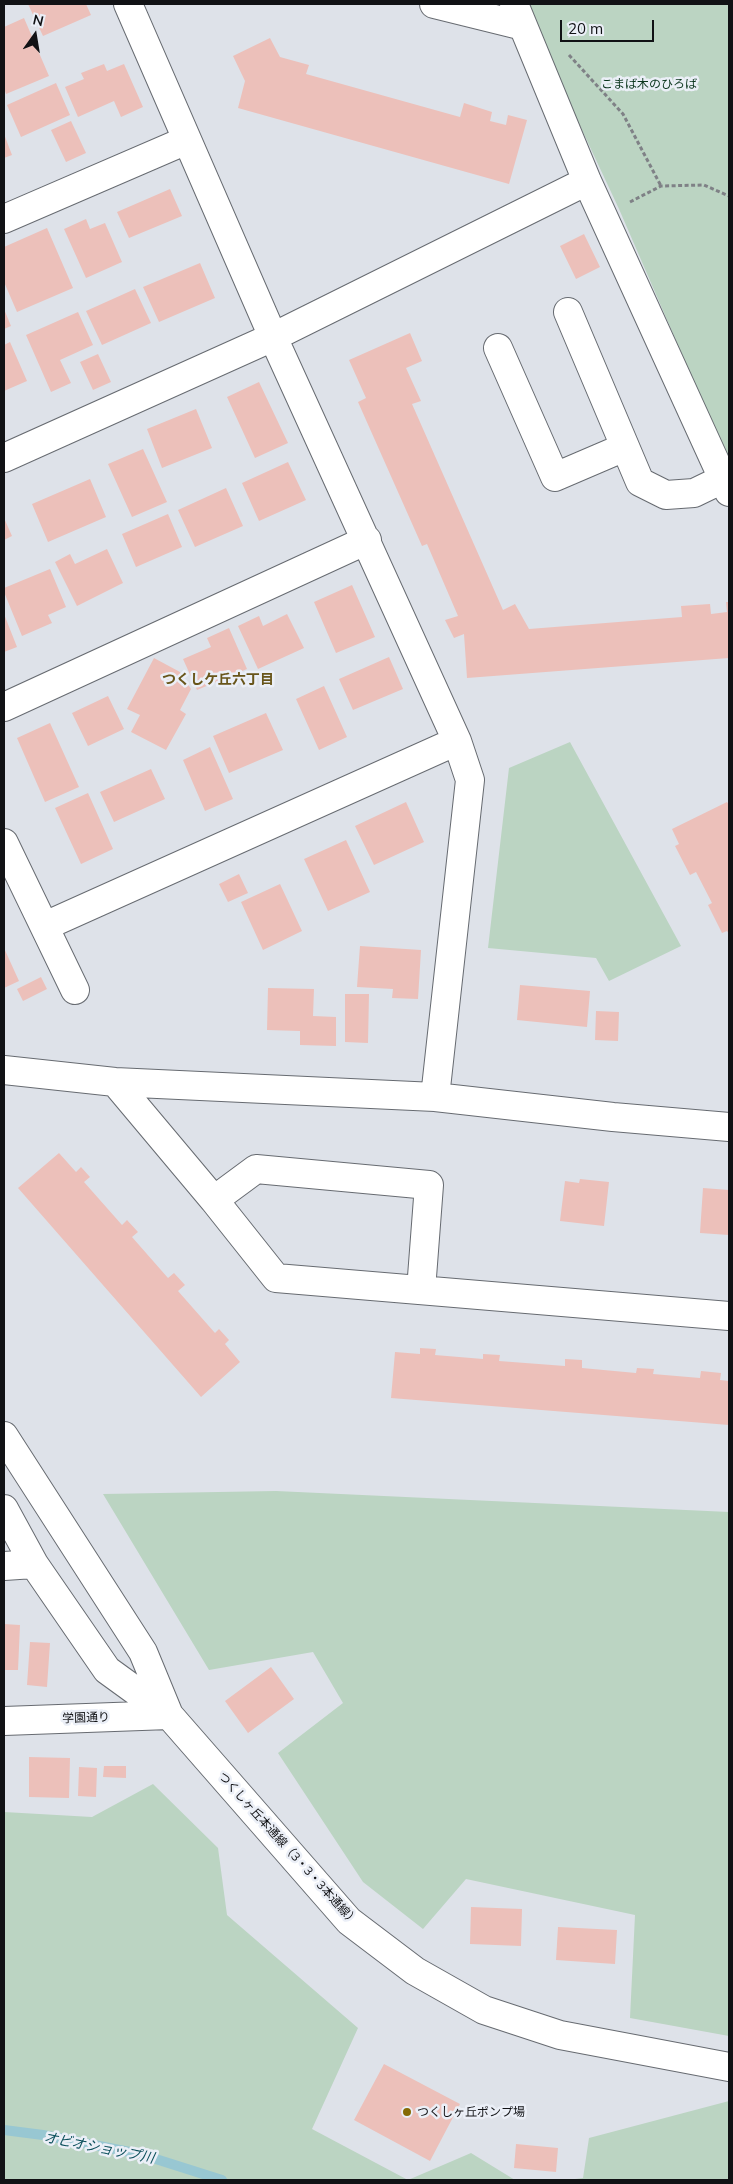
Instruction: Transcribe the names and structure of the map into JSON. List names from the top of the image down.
{
  "streets": {
    "street": ["学園通り", "つくしヶ丘本通線（3・3・3本通線）"]
  },
  "crossings": [
    ["学園通り", "つくしヶ丘本通線（3・3・3本通線）"]
  ],
  "districts": ["つくしケ丘六丁目"],
  "water": ["オビオショップ川"],
  "parks": ["こまば木のひろば"],
  "places": ["つくしヶ丘ポンプ場"],
  "scale_bar": "20 m",
  "north": "top"
}
